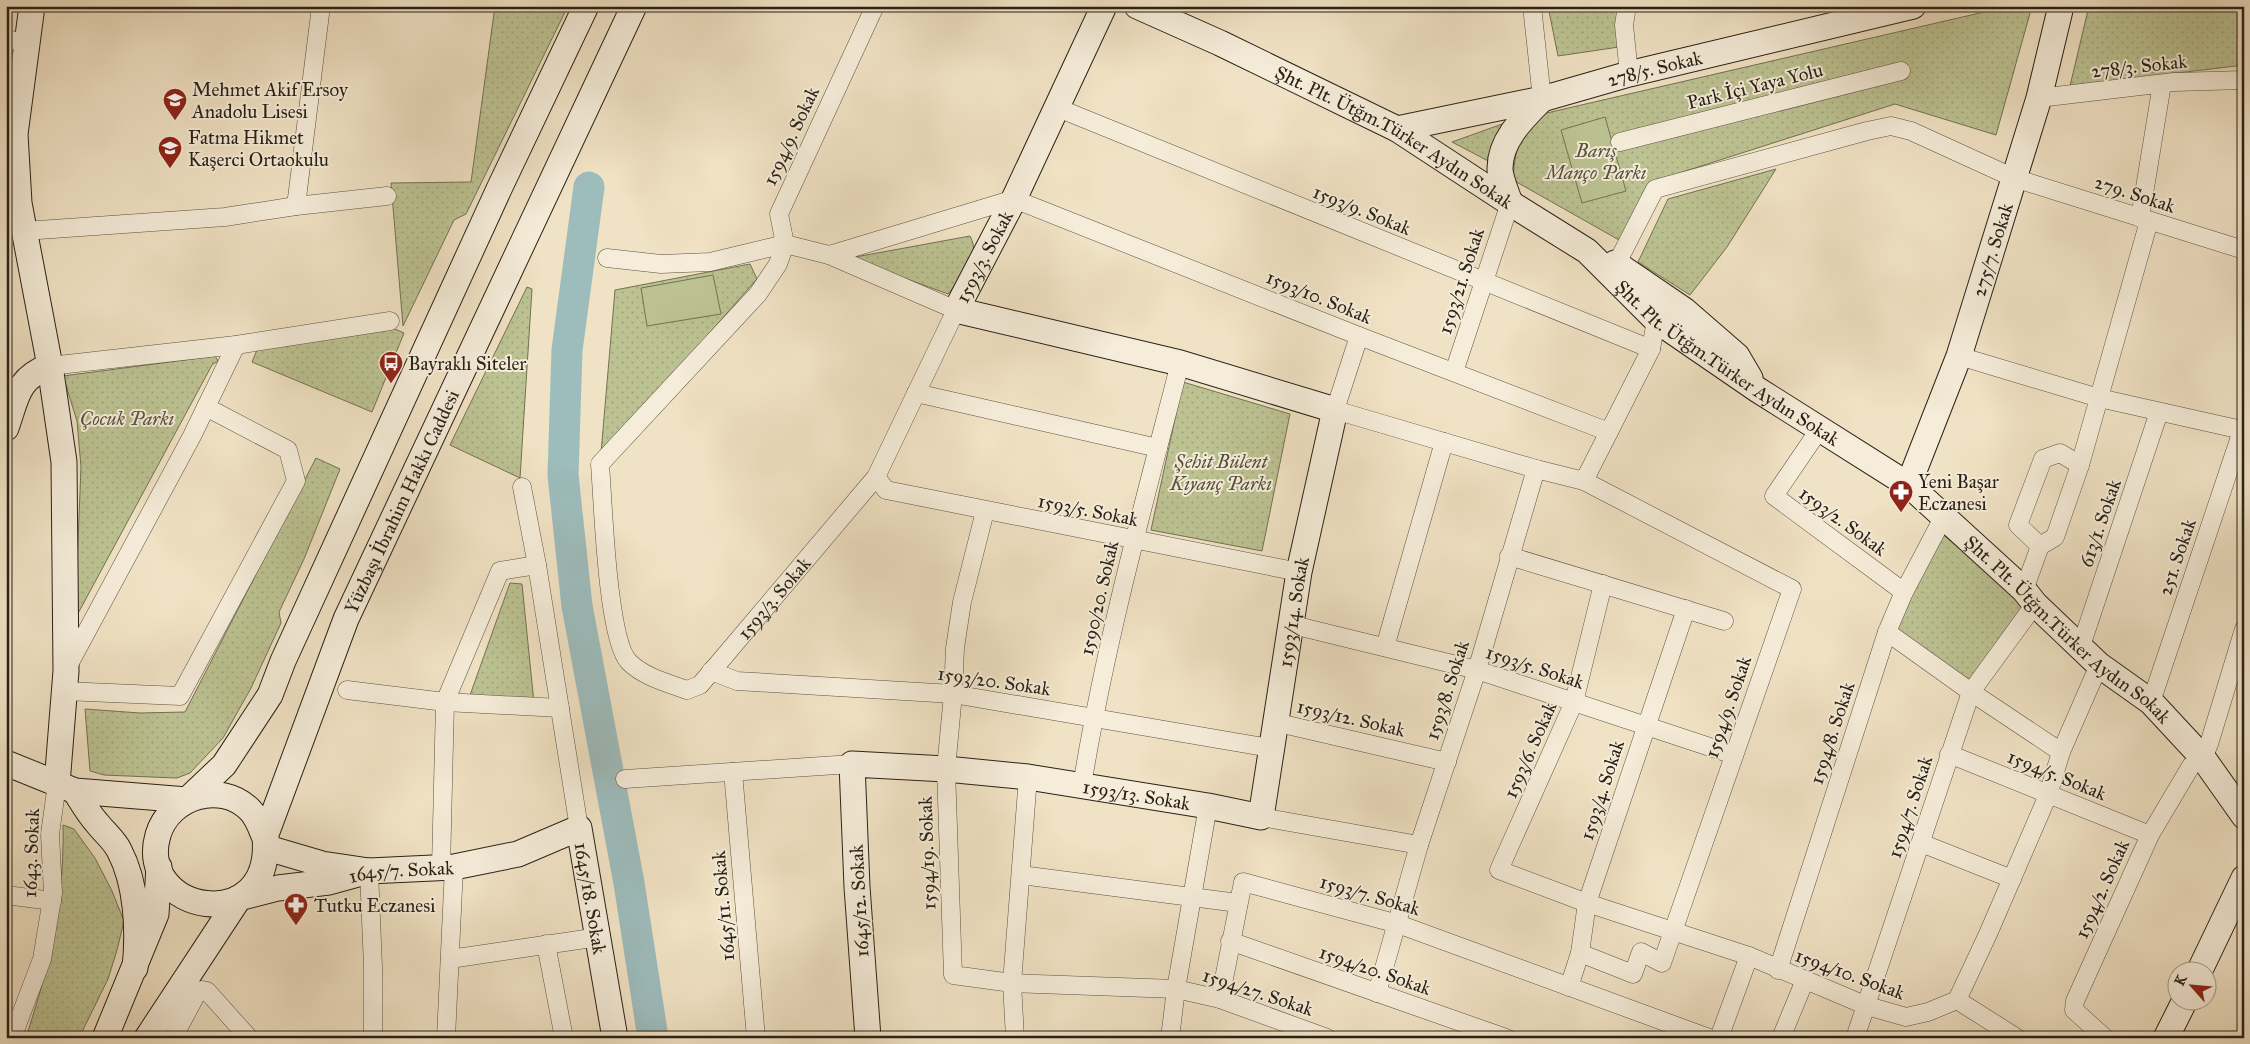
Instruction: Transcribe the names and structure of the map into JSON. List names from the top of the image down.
{
  "streets": {
    "street": [
      "278/3. Sokak",
      "278/5. Sokak",
      "Park İçi Yaya Yolu",
      "1594/9. Sokak",
      "Şht. Plt. Ütğm.Türker Aydın Sokak",
      "279. Sokak",
      "1593/9. Sokak",
      "275/7. Sokak",
      "1593/3. Sokak",
      "1593/21. Sokak",
      "1593/10. Sokak",
      "Yüzbaşı İbrahim Hakkı Caddesi",
      "1593/5. Sokak",
      "1593/2. Sokak",
      "613/1. Sokak",
      "251. Sokak",
      "1590/20. Sokak",
      "1593/14. Sokak",
      "1593/20. Sokak",
      "1593/8. Sokak",
      "1593/12. Sokak",
      "1594/8. Sokak",
      "1593/6. Sokak",
      "1594/5. Sokak",
      "1593/4. Sokak",
      "1593/13. Sokak",
      "1594/7. Sokak",
      "1643. Sokak",
      "1594/19. Sokak",
      "1645/7. Sokak",
      "1594/2. Sokak",
      "1593/7. Sokak",
      "1645/18. Sokak",
      "1645/12. Sokak",
      "1645/11. Sokak",
      "1594/20. Sokak",
      "1594/10. Sokak",
      "1594/27. Sokak"
    ]
  },
  "crossings": [
    ["278/3. Sokak", "275/7. Sokak"],
    ["278/5. Sokak", "Şht. Plt. Ütğm.Türker Aydın Sokak"],
    ["1594/9. Sokak", "1593/3. Sokak"],
    ["1594/9. Sokak", "1593/5. Sokak"],
    ["1594/9. Sokak", "1593/4. Sokak"],
    ["1594/9. Sokak", "1594/10. Sokak"],
    ["Şht. Plt. Ütğm.Türker Aydın Sokak", "275/7. Sokak"],
    ["Şht. Plt. Ütğm.Türker Aydın Sokak", "1593/21. Sokak"],
    ["Şht. Plt. Ütğm.Türker Aydın Sokak", "1593/2. Sokak"],
    ["Şht. Plt. Ütğm.Türker Aydın Sokak", "613/1. Sokak"],
    ["Şht. Plt. Ütğm.Türker Aydın Sokak", "251. Sokak"],
    ["Şht. Plt. Ütğm.Türker Aydın Sokak", "1594/8. Sokak"],
    ["Şht. Plt. Ütğm.Türker Aydın Sokak", "1594/7. Sokak"],
    ["Şht. Plt. Ütğm.Türker Aydın Sokak", "1594/2. Sokak"],
    ["279. Sokak", "275/7. Sokak"],
    ["1593/9. Sokak", "1593/3. Sokak"],
    ["1593/9. Sokak", "1593/21. Sokak"],
    ["1593/3. Sokak", "1593/10. Sokak"],
    ["1593/3. Sokak", "1593/5. Sokak"],
    ["1593/3. Sokak", "1593/20. Sokak"],
    ["1593/21. Sokak", "1593/10. Sokak"],
    ["Yüzbaşı İbrahim Hakkı Caddesi", "1645/7. Sokak"],
    ["1593/5. Sokak", "1590/20. Sokak"],
    ["1593/5. Sokak", "1593/14. Sokak"],
    ["1593/5. Sokak", "1593/8. Sokak"],
    ["1593/5. Sokak", "1593/6. Sokak"],
    ["1593/5. Sokak", "1593/4. Sokak"],
    ["1593/5. Sokak", "1594/19. Sokak"],
    ["1593/2. Sokak", "1594/8. Sokak"],
    ["1590/20. Sokak", "1593/20. Sokak"],
    ["1590/20. Sokak", "1593/13. Sokak"],
    ["1593/14. Sokak", "1593/20. Sokak"],
    ["1593/14. Sokak", "1593/12. Sokak"],
    ["1593/14. Sokak", "1593/13. Sokak"],
    ["1593/20. Sokak", "1594/19. Sokak"],
    ["1593/8. Sokak", "1593/12. Sokak"],
    ["1593/8. Sokak", "1593/13. Sokak"],
    ["1593/8. Sokak", "1593/7. Sokak"],
    ["1593/8. Sokak", "1594/20. Sokak"],
    ["1594/8. Sokak", "1594/10. Sokak"],
    ["1593/6. Sokak", "1594/10. Sokak"],
    ["1594/5. Sokak", "1594/7. Sokak"],
    ["1594/5. Sokak", "1594/2. Sokak"],
    ["1593/4. Sokak", "1593/7. Sokak"],
    ["1593/4. Sokak", "1594/10. Sokak"],
    ["1593/13. Sokak", "1594/19. Sokak"],
    ["1593/13. Sokak", "1645/12. Sokak"],
    ["1594/7. Sokak", "1594/10. Sokak"],
    ["1594/19. Sokak", "1594/27. Sokak"],
    ["1645/7. Sokak", "1645/18. Sokak"]
  ],
  "parks": ["Barış Manço Parkı", "Çocuk Parkı", "Şehit Bülent Kıyanç Parkı"],
  "places": {
    "school or university": ["Mehmet Akif Ersoy Anadolu Lisesi", "Fatma Hikmet Kaşerci Ortaokulu"],
    "bus stop": ["Bayraklı Siteler"],
    "pharmacy": ["Yeni Başar Eczanesi", "Tutku Eczanesi"]
  },
  "north": "top left"
}
